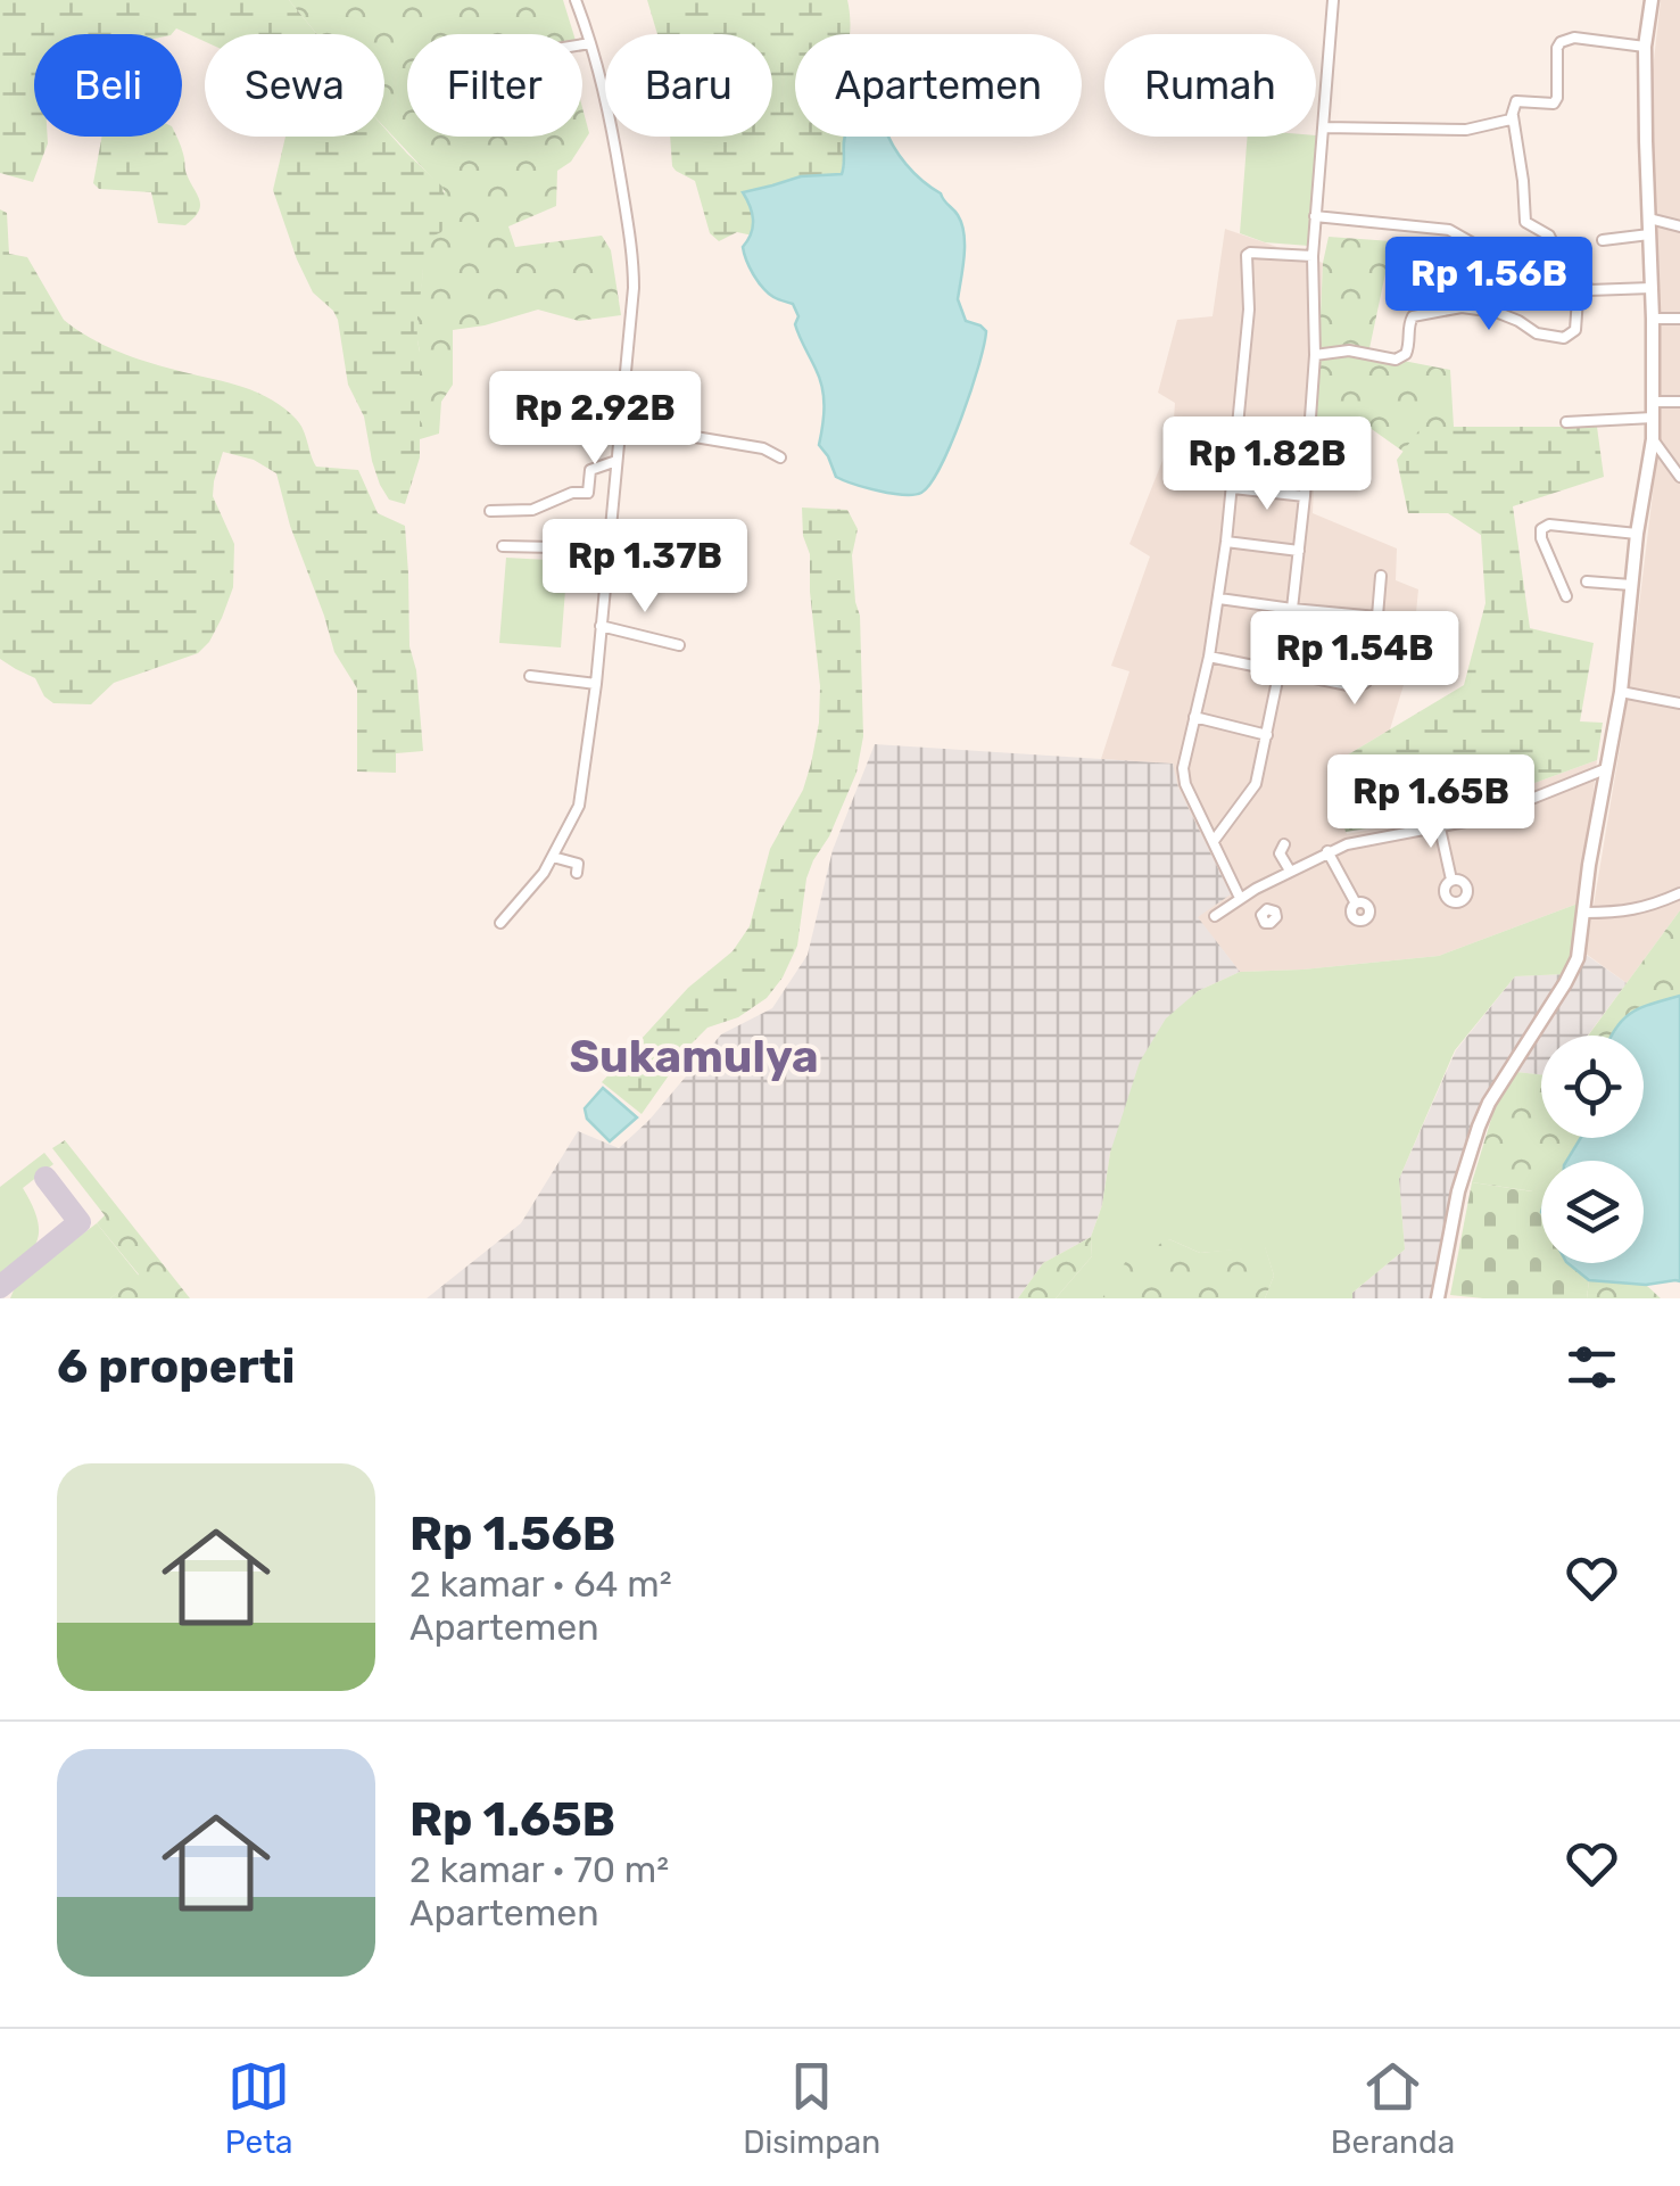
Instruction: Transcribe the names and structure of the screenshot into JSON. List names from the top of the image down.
{
  "districts": ["Sukamulya"],
  "page": {
    "chip": [
      "Beli",
      "Sewa",
      "Filter",
      "Baru",
      "Apartemen",
      "Rumah"
    ],
    "price": [
      "Rp 1.56B",
      "Rp 2.92B",
      "Rp 1.82B",
      "Rp 1.37B",
      "Rp 1.54B",
      "Rp 1.65B"
    ],
    "heading": "6 properti",
    "list": [
      {
        "name": "Rp 1.56B",
        "note": "2 kamar · 64 m² · Apartemen"
      },
      {
        "name": "Rp 1.65B",
        "note": "2 kamar · 70 m² · Apartemen"
      }
    ],
    "tabs": ["Peta", "Disimpan", "Beranda"]
  }
}
